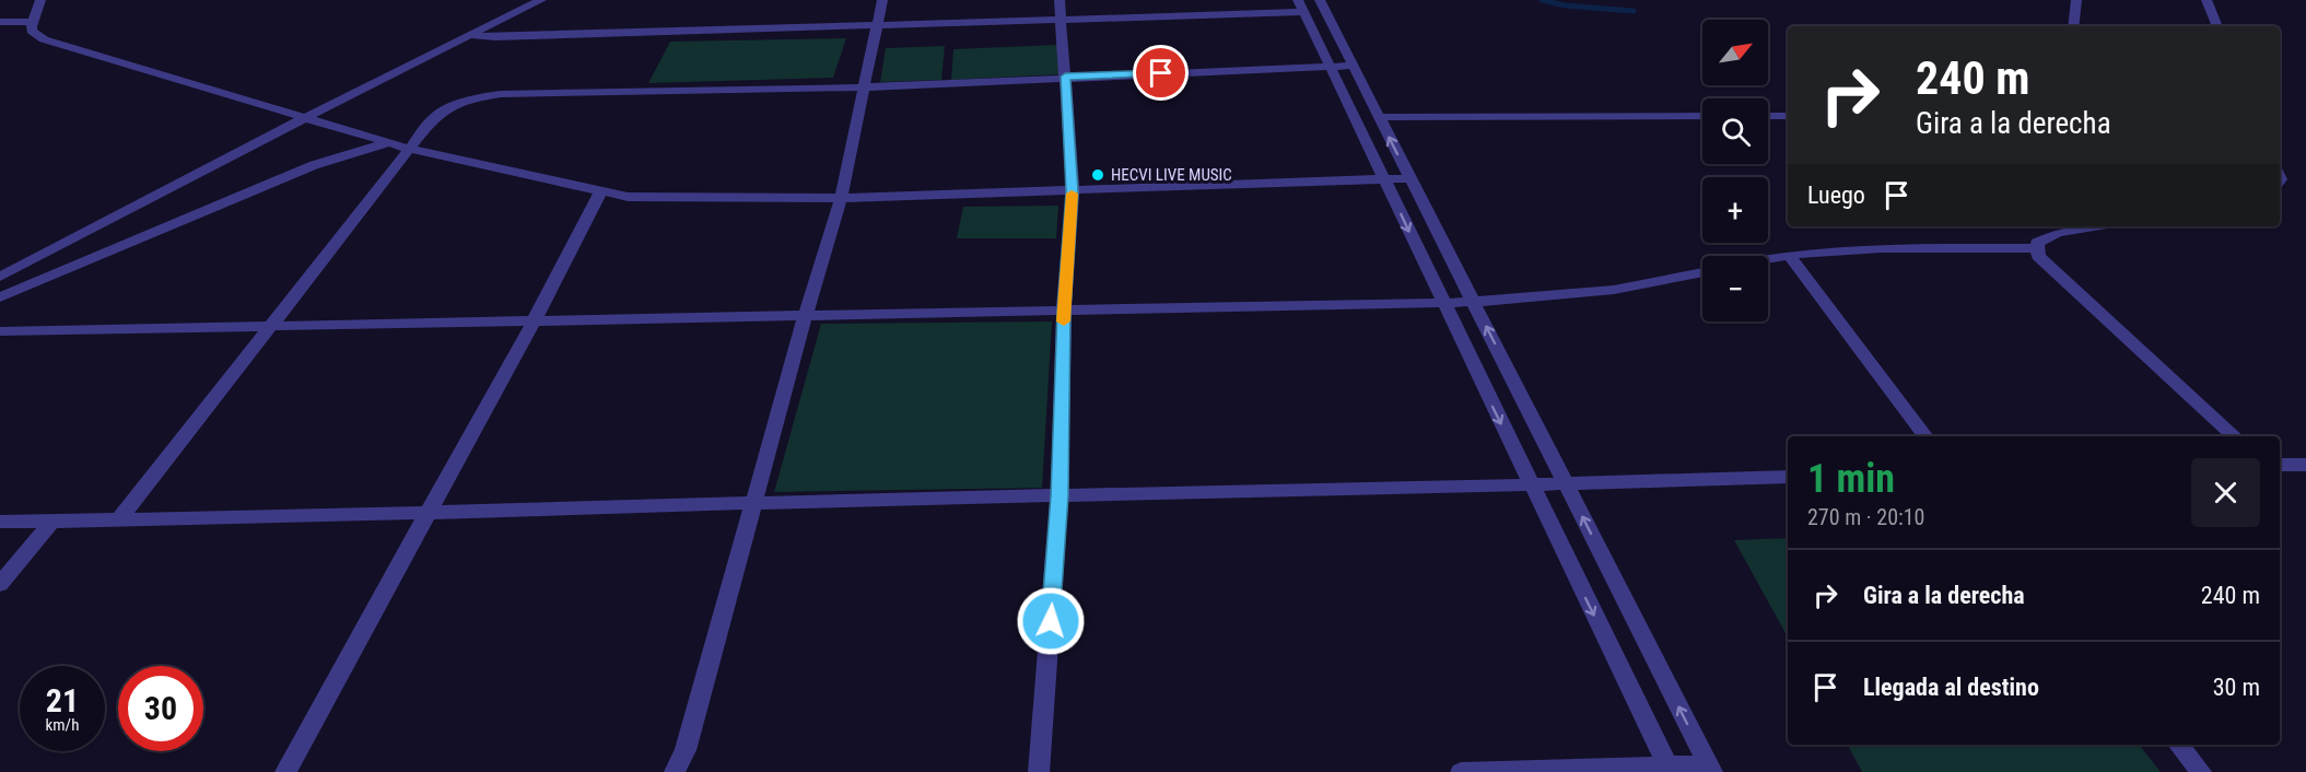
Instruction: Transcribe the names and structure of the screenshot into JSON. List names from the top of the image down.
{
  "places": ["HECVI LIVE MUSIC"],
  "north": "top right",
  "page": {
    "map_buttons": ["+", "−"],
    "turn": ["240 m", "Gira a la derecha"],
    "then": "Luego",
    "heading": ["1 min", "270 m · 20:10"],
    "list": [
      {
        "name": "Gira a la derecha",
        "value": "240 m"
      },
      {
        "name": "Llegada al destino",
        "value": "30 m"
      }
    ],
    "speed": "21 km/h",
    "limit": "30"
  }
}
